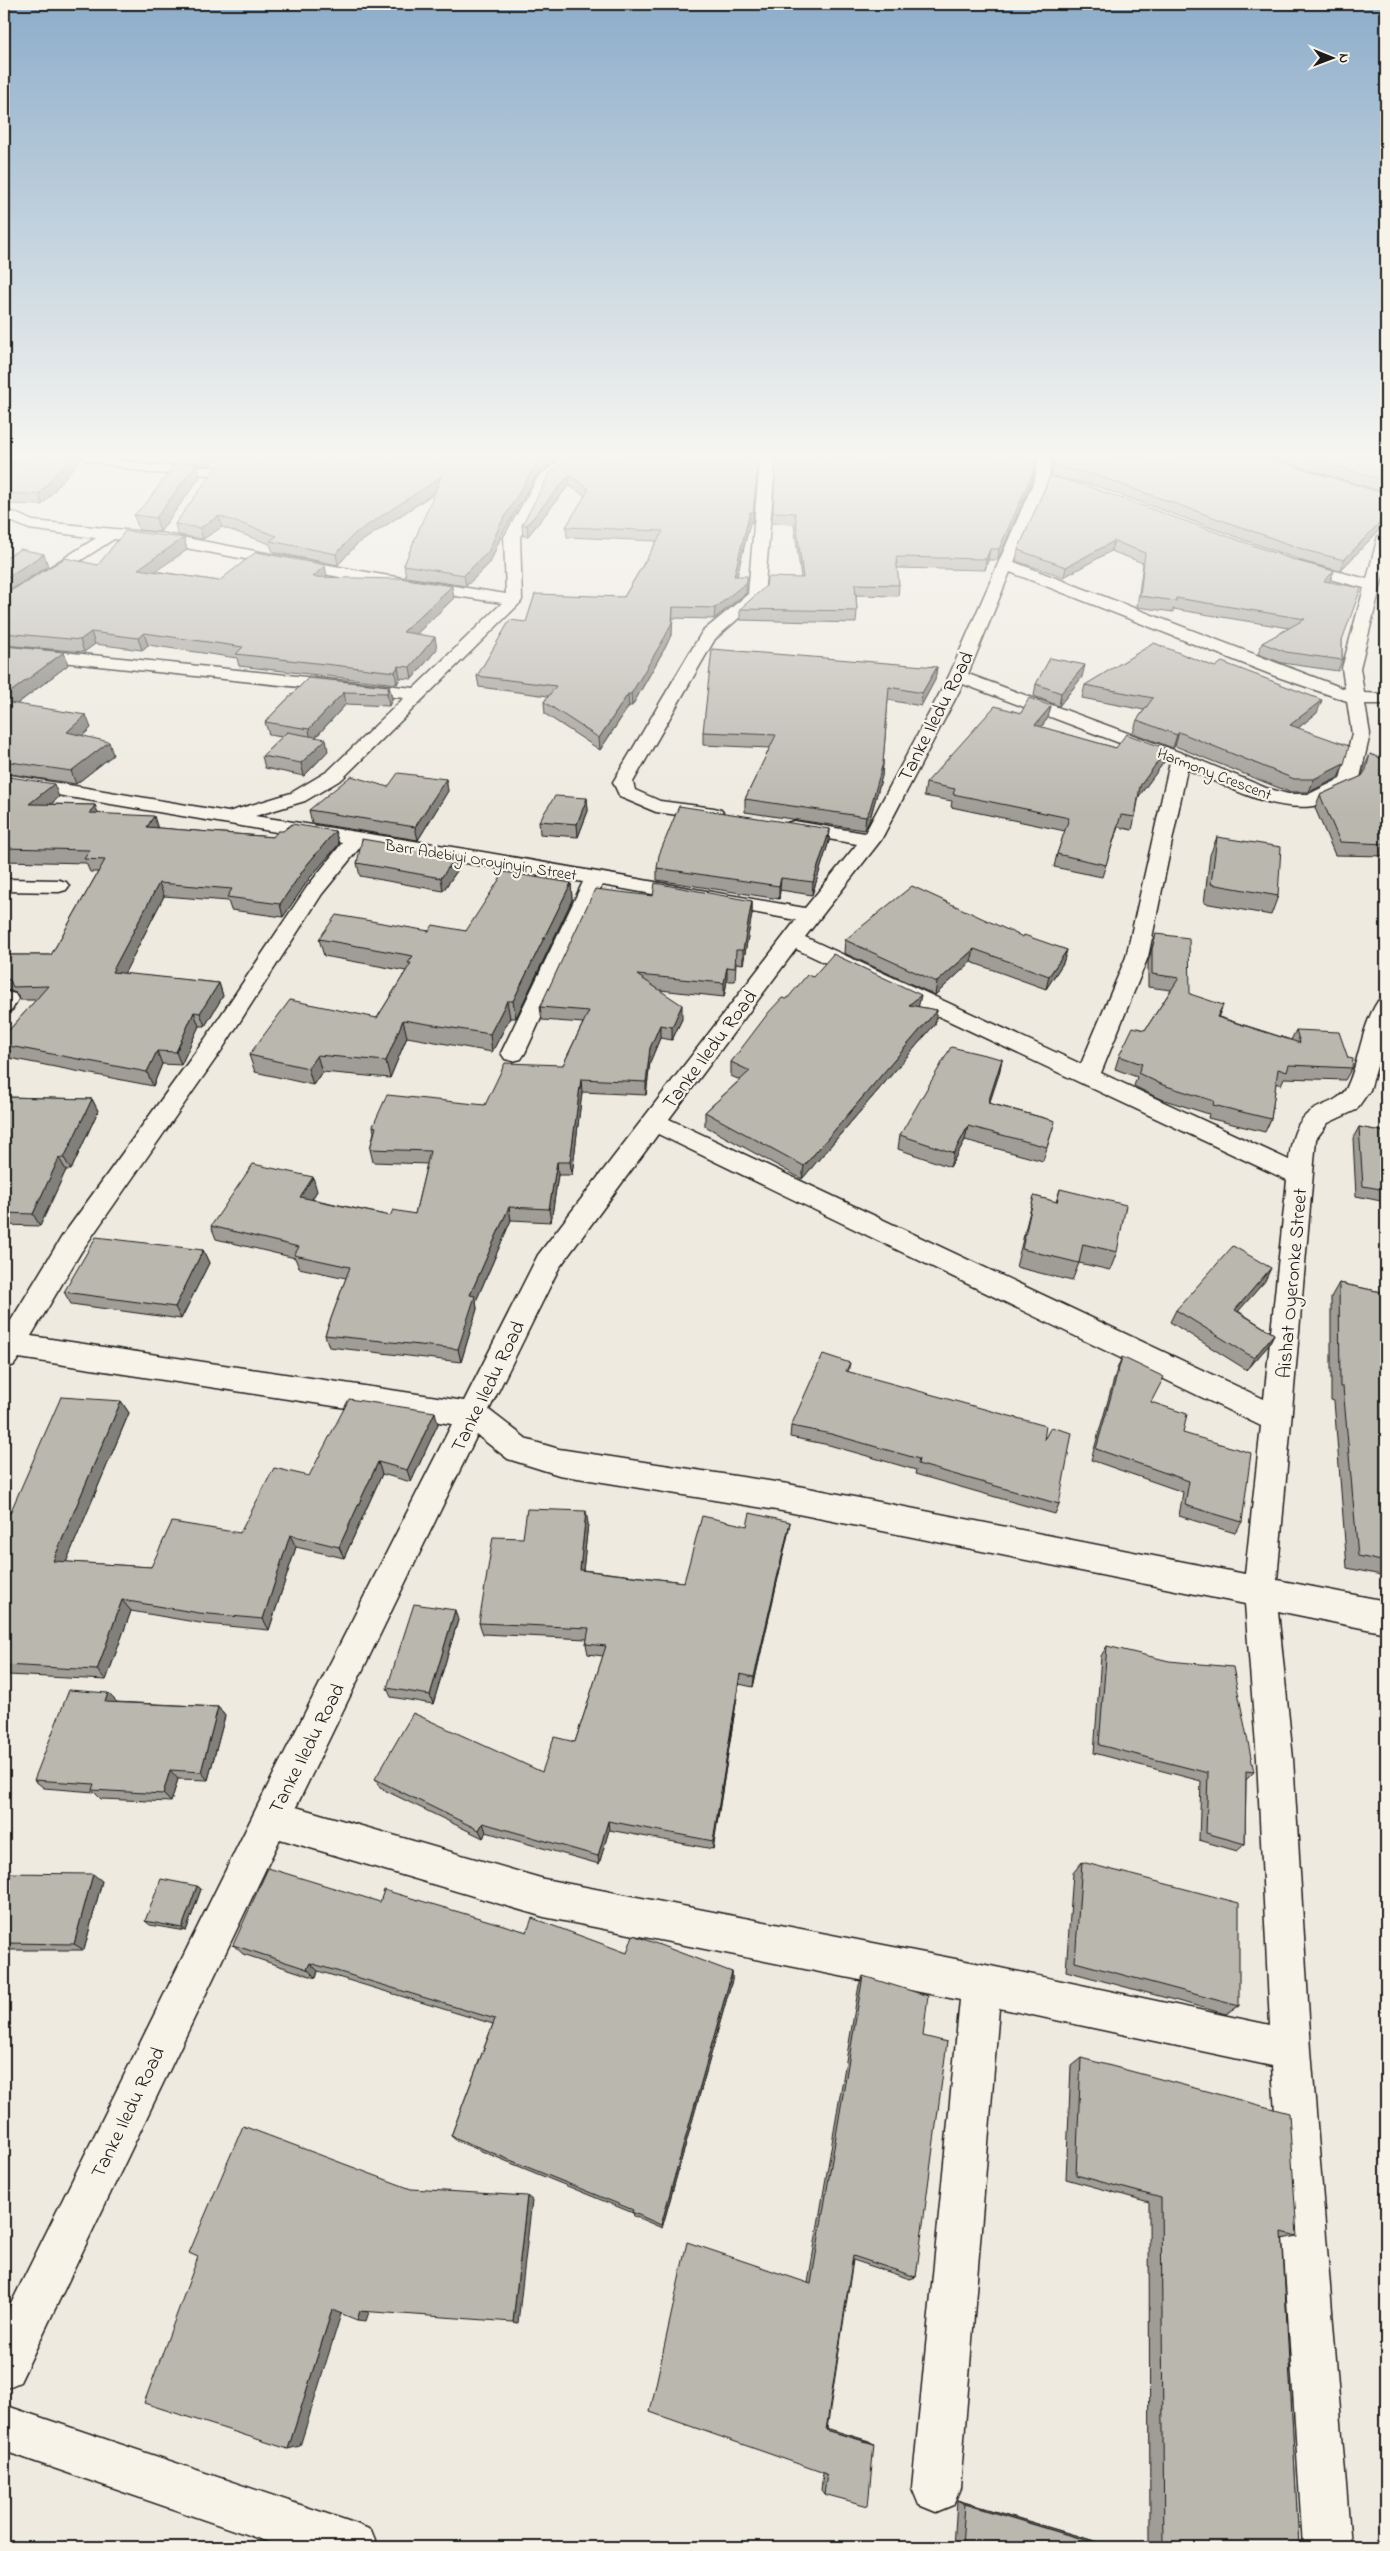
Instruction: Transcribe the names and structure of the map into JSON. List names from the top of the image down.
{
  "streets": {
    "street": [
      "Tanke Iledu Road",
      "Harmony Crescent",
      "Barr Adebiyi Oroyinyin Street",
      "Aishat Oyeronke Street"
    ]
  },
  "crossings": [
    ["Tanke Iledu Road", "Harmony Crescent"],
    ["Tanke Iledu Road", "Barr Adebiyi Oroyinyin Street"]
  ],
  "north": "right"
}
